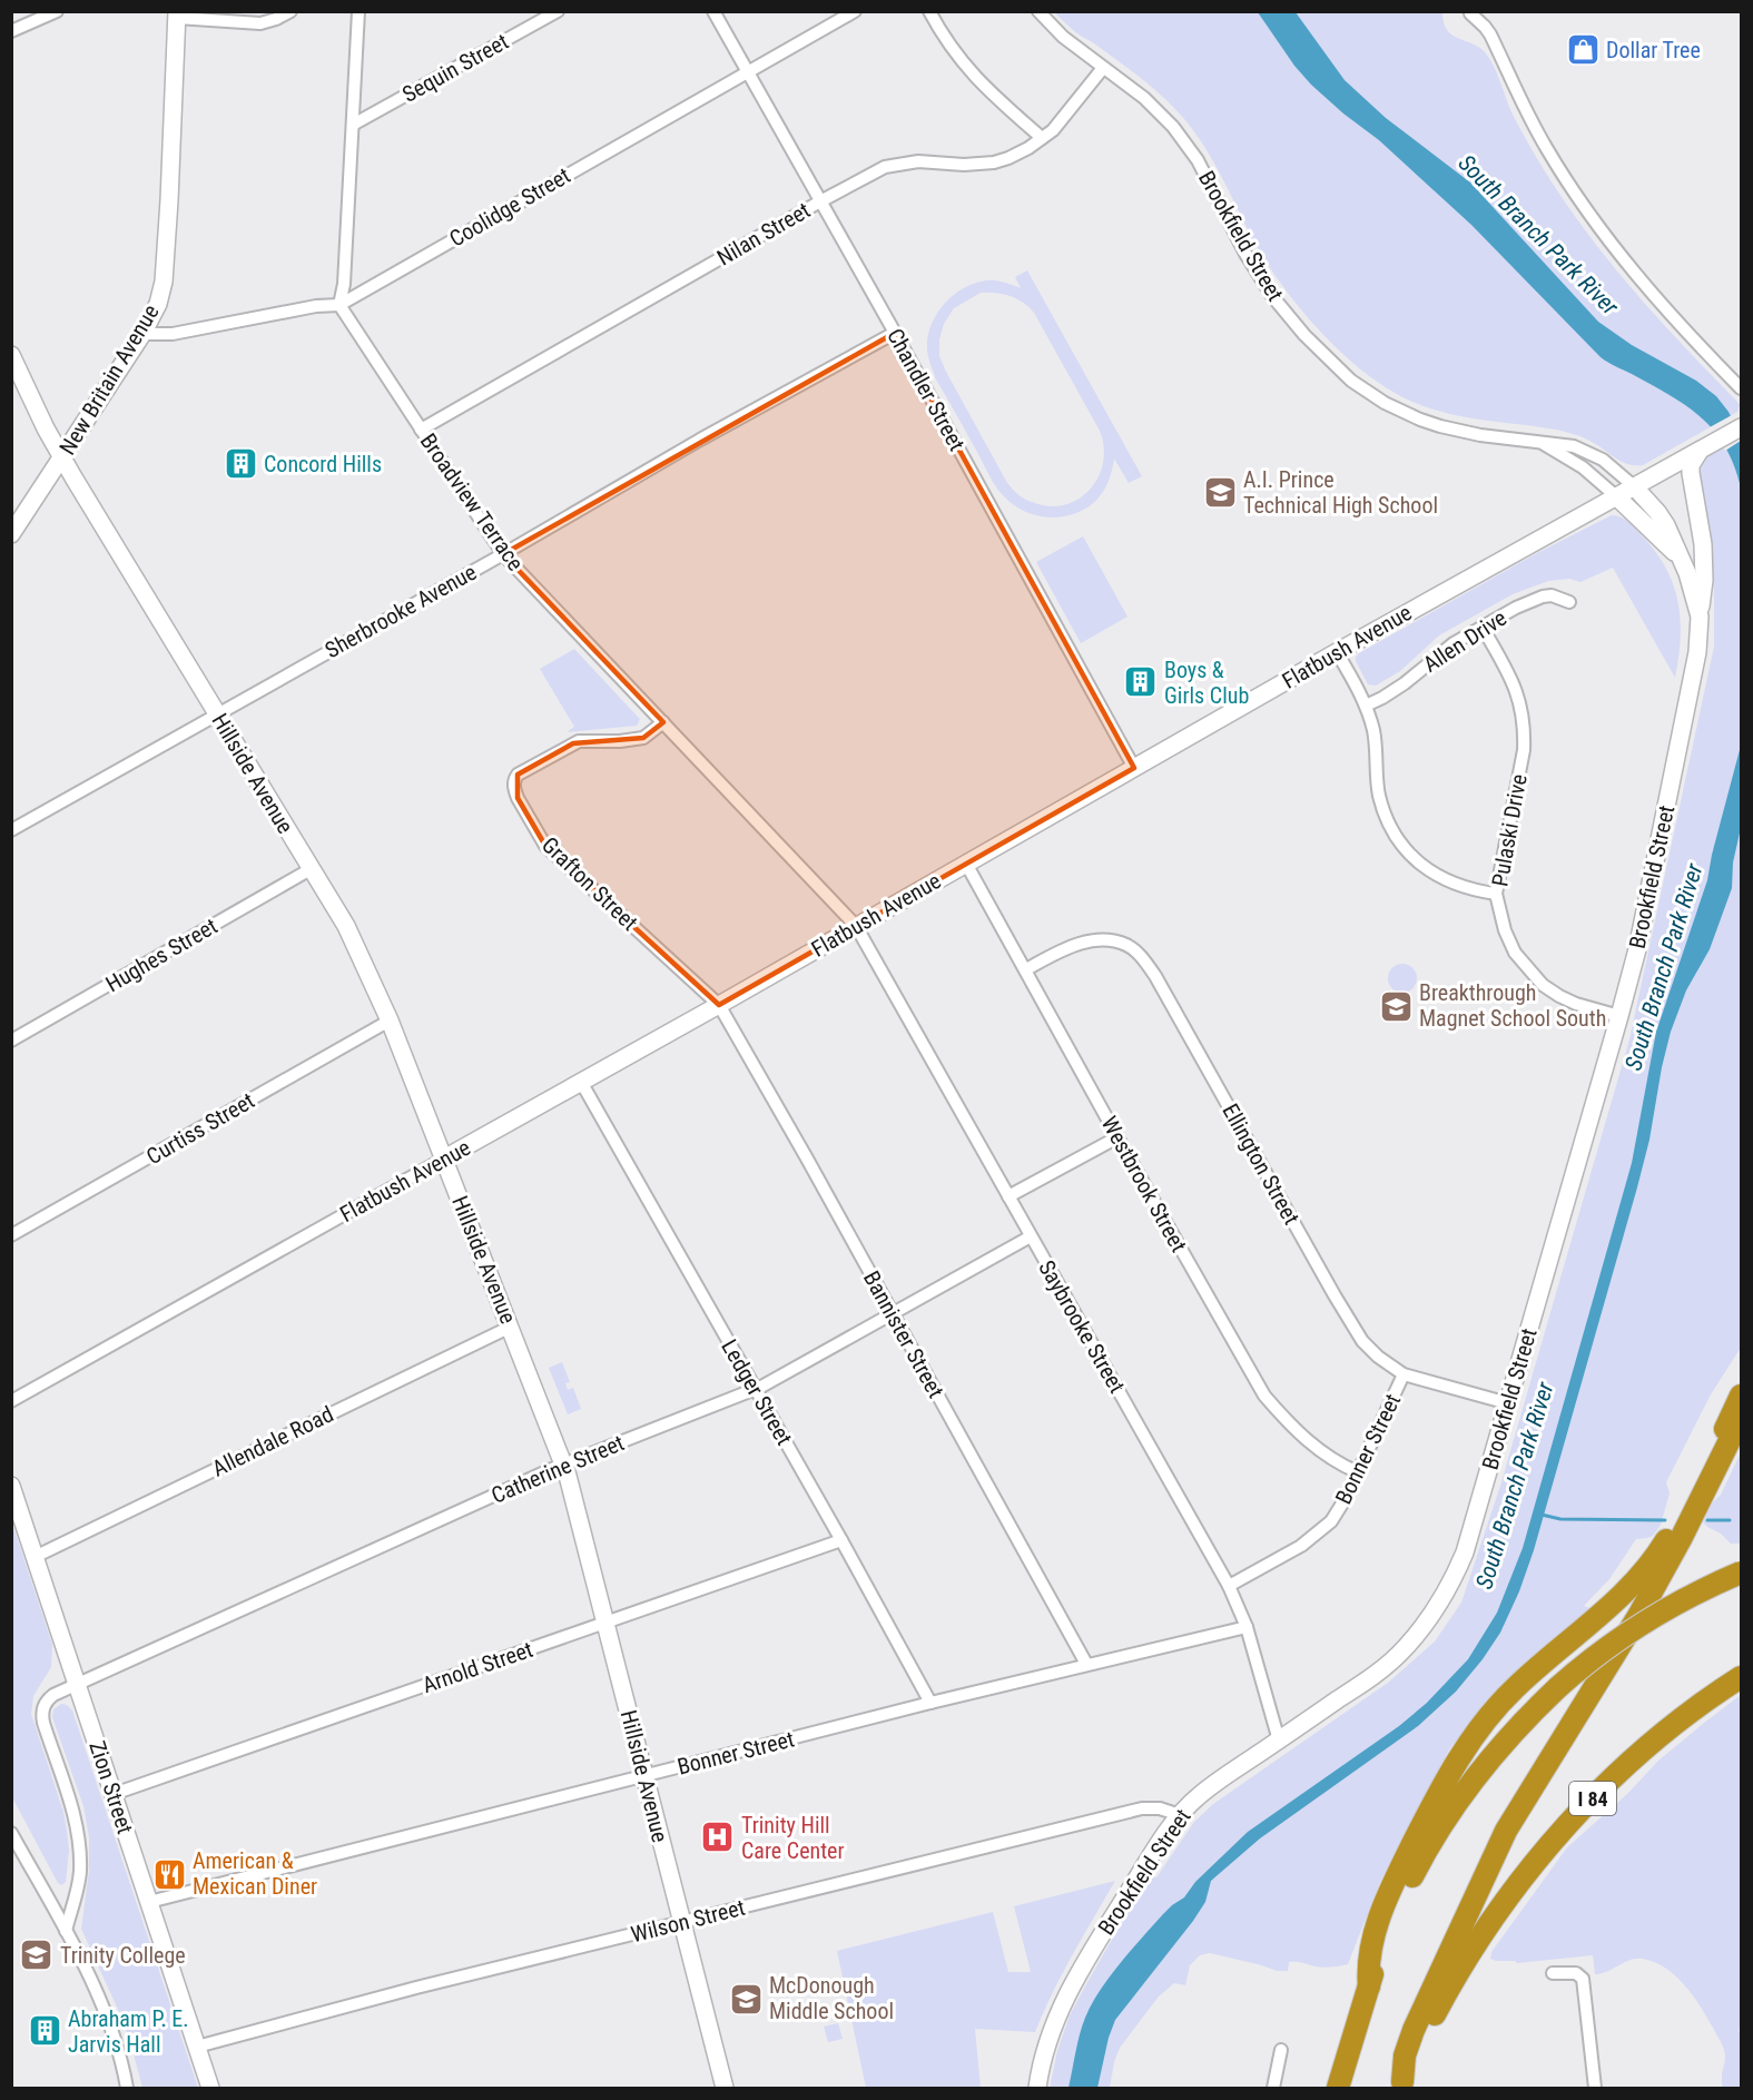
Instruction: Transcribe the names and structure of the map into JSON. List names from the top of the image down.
{
  "streets": {
    "highway": ["I 84"],
    "street": [
      "Sequin Street",
      "Coolidge Street",
      "Nilan Street",
      "Brookfield Street",
      "New Britain Avenue",
      "Chandler Street",
      "Broadview Terrace",
      "Sherbrooke Avenue",
      "Allen Drive",
      "Flatbush Avenue",
      "Hillside Avenue",
      "Pulaski Drive",
      "Grafton Street",
      "Hughes Street",
      "Curtiss Street",
      "Ellington Street",
      "Westbrook Street",
      "Saybrooke Street",
      "Bannister Street",
      "Ledger Street",
      "Allendale Road",
      "Bonner Street",
      "Catherine Street",
      "Arnold Street",
      "Zion Street",
      "Wilson Street"
    ]
  },
  "crossings": [
    ["Coolidge Street", "New Britain Avenue"],
    ["Coolidge Street", "Chandler Street"],
    ["Coolidge Street", "Broadview Terrace"],
    ["Nilan Street", "Brookfield Street"],
    ["Nilan Street", "Chandler Street"],
    ["Nilan Street", "Broadview Terrace"],
    ["Brookfield Street", "Flatbush Avenue"],
    ["Brookfield Street", "Pulaski Drive"],
    ["Brookfield Street", "Ellington Street"],
    ["Brookfield Street", "Saybrooke Street"],
    ["Brookfield Street", "Wilson Street"],
    ["New Britain Avenue", "Hillside Avenue"],
    ["Chandler Street", "Sherbrooke Avenue"],
    ["Chandler Street", "Flatbush Avenue"],
    ["Broadview Terrace", "Sherbrooke Avenue"],
    ["Broadview Terrace", "Flatbush Avenue"],
    ["Broadview Terrace", "Grafton Street"],
    ["Broadview Terrace", "Saybrooke Street"],
    ["Sherbrooke Avenue", "Hillside Avenue"],
    ["Allen Drive", "Pulaski Drive"],
    ["Flatbush Avenue", "Hillside Avenue"],
    ["Flatbush Avenue", "Grafton Street"],
    ["Flatbush Avenue", "Westbrook Street"],
    ["Flatbush Avenue", "Saybrooke Street"],
    ["Flatbush Avenue", "Bannister Street"],
    ["Flatbush Avenue", "Ledger Street"],
    ["Hillside Avenue", "Hughes Street"],
    ["Hillside Avenue", "Curtiss Street"],
    ["Hillside Avenue", "Allendale Road"],
    ["Hillside Avenue", "Bonner Street"],
    ["Hillside Avenue", "Catherine Street"],
    ["Hillside Avenue", "Arnold Street"],
    ["Hillside Avenue", "Wilson Street"],
    ["Grafton Street", "Bannister Street"],
    ["Ellington Street", "Westbrook Street"],
    ["Ellington Street", "Bonner Street"],
    ["Westbrook Street", "Bonner Street"],
    ["Saybrooke Street", "Bonner Street"],
    ["Saybrooke Street", "Catherine Street"],
    ["Bannister Street", "Bonner Street"],
    ["Bannister Street", "Catherine Street"],
    ["Ledger Street", "Bonner Street"],
    ["Ledger Street", "Catherine Street"],
    ["Ledger Street", "Arnold Street"],
    ["Allendale Road", "Zion Street"],
    ["Bonner Street", "Zion Street"],
    ["Catherine Street", "Zion Street"],
    ["Arnold Street", "Zion Street"],
    ["Zion Street", "Wilson Street"]
  ],
  "water": ["South Branch Park River"],
  "places": {
    "shop": ["Dollar Tree"],
    "building": ["Concord Hills", "Boys & Girls Club", "Abraham P. E. Jarvis Hall"],
    "school or university": [
      "A.I. Prince Technical High School",
      "Breakthrough Magnet School South",
      "Trinity College",
      "McDonough Middle School"
    ],
    "hospital": ["Trinity Hill Care Center"],
    "restaurant": ["American & Mexican Diner"]
  }
}
